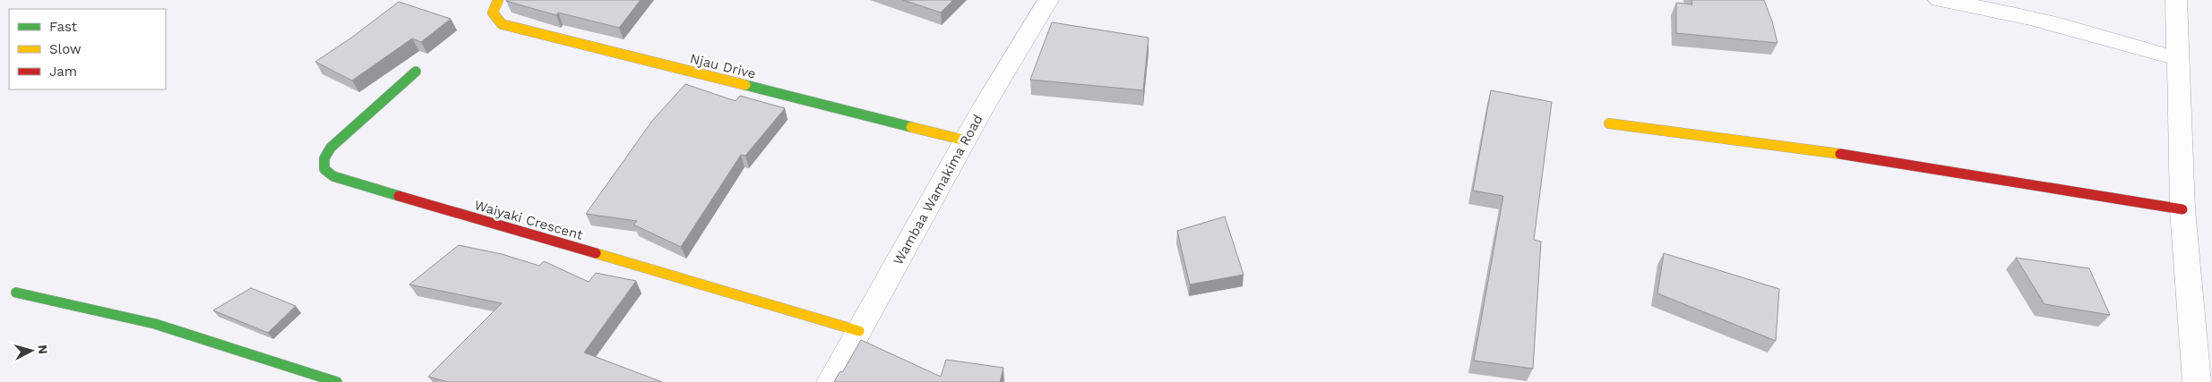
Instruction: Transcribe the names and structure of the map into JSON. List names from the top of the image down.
{
  "streets": {
    "street": ["Njau Drive", "Wambaa Wamakima Road", "Waiyaki Crescent"]
  },
  "crossings": [
    ["Njau Drive", "Wambaa Wamakima Road"],
    ["Wambaa Wamakima Road", "Waiyaki Crescent"]
  ],
  "legend": ["Fast", "Slow", "Jam"],
  "north": "right"
}
